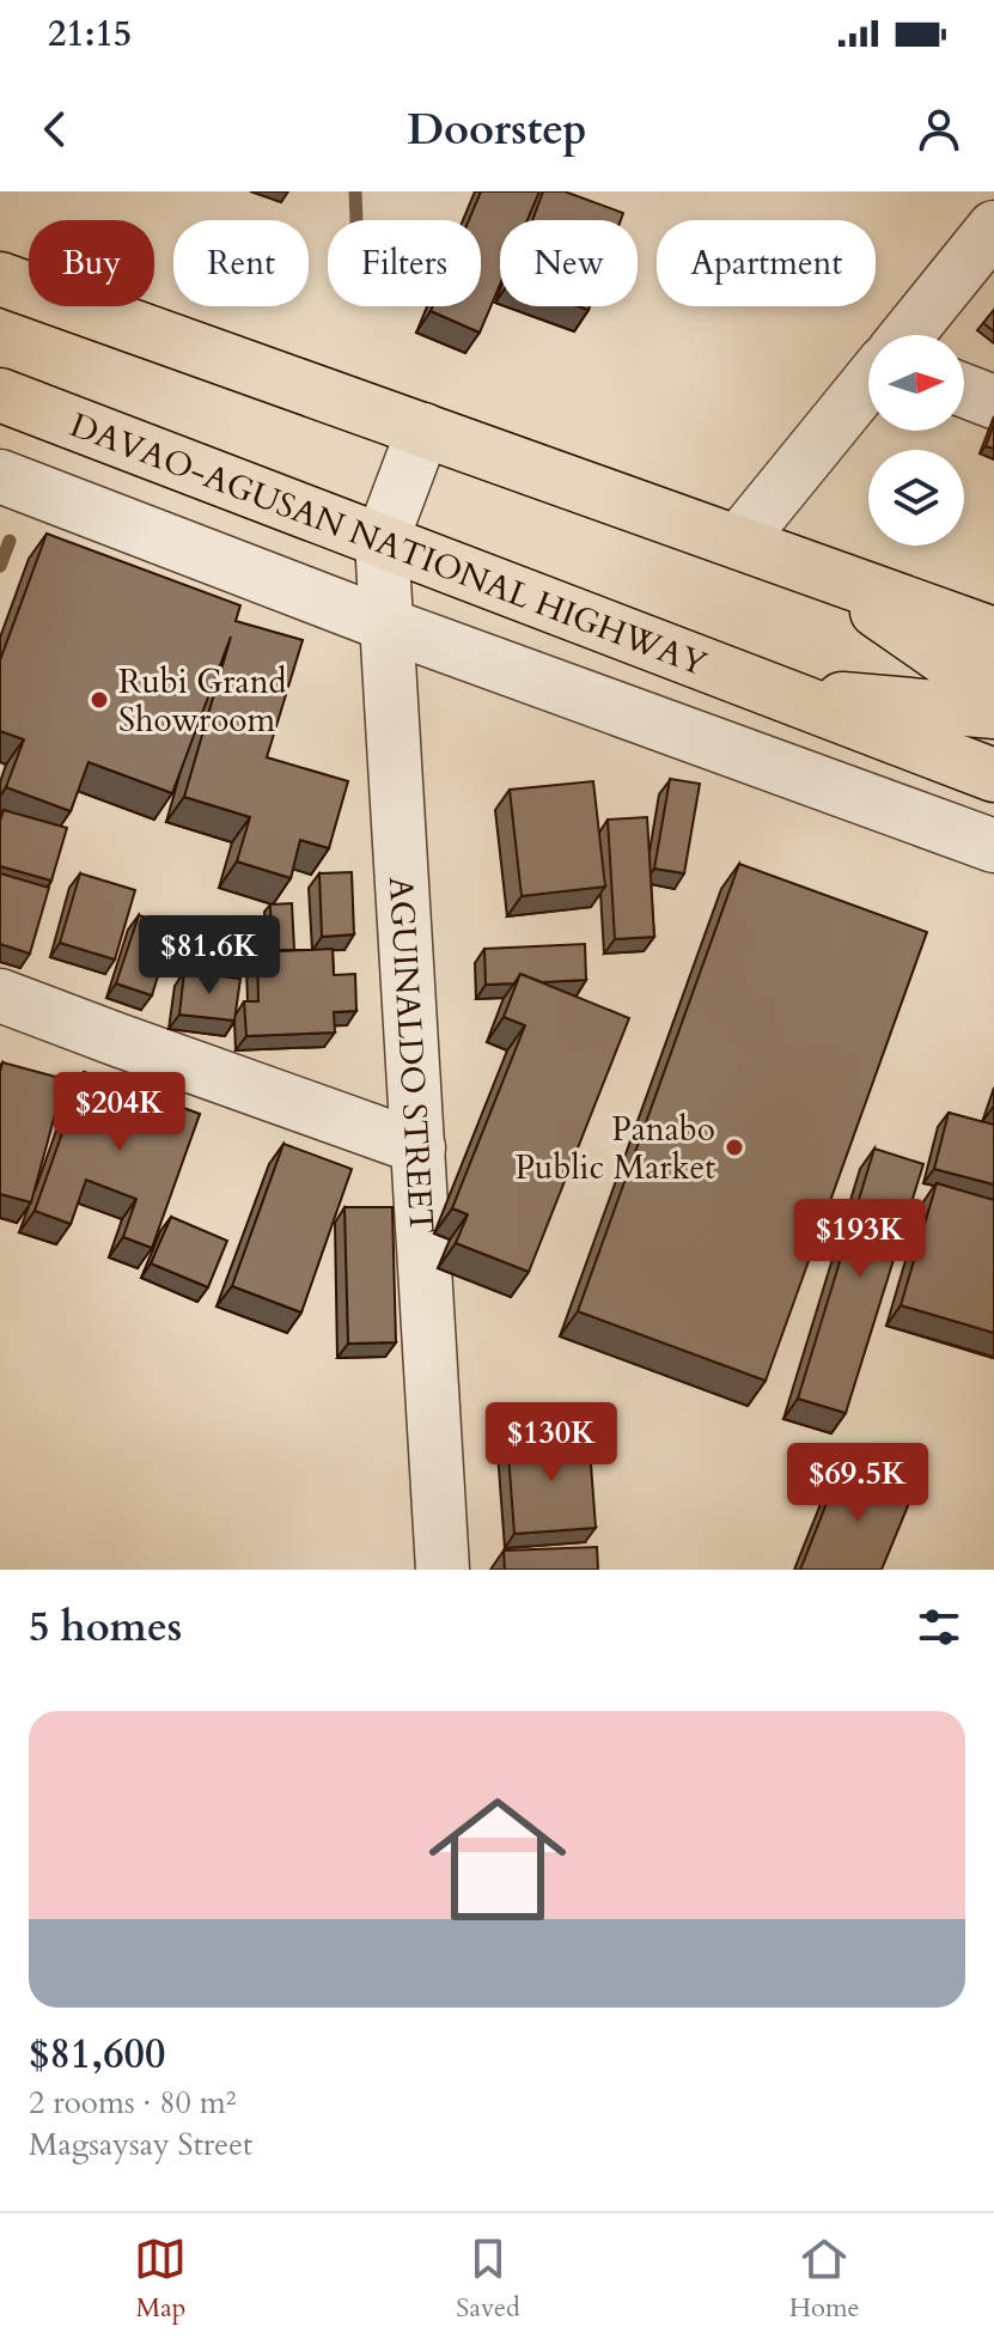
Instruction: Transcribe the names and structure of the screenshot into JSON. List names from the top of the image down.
{
  "streets": {
    "highway": ["DAVAO-AGUSAN NATIONAL HIGHWAY"],
    "street": ["AGUINALDO STREET"]
  },
  "crossings": [
    ["DAVAO-AGUSAN NATIONAL HIGHWAY", "AGUINALDO STREET"]
  ],
  "places": ["Rubi Grand Showroom", "Panabo Public Market"],
  "north": "right",
  "page": {
    "status": "21:15",
    "header": "Doorstep",
    "chip": [
      "Buy",
      "Rent",
      "Filters",
      "New",
      "Apartment"
    ],
    "price": [
      "$81.6K",
      "$204K",
      "$193K",
      "$130K",
      "$69.5K"
    ],
    "heading": "5 homes",
    "list": [
      {
        "name": "$81,600",
        "note": "2 rooms · 80 m² · Magsaysay Street"
      }
    ],
    "tabs": ["Map", "Saved", "Home"]
  }
}
